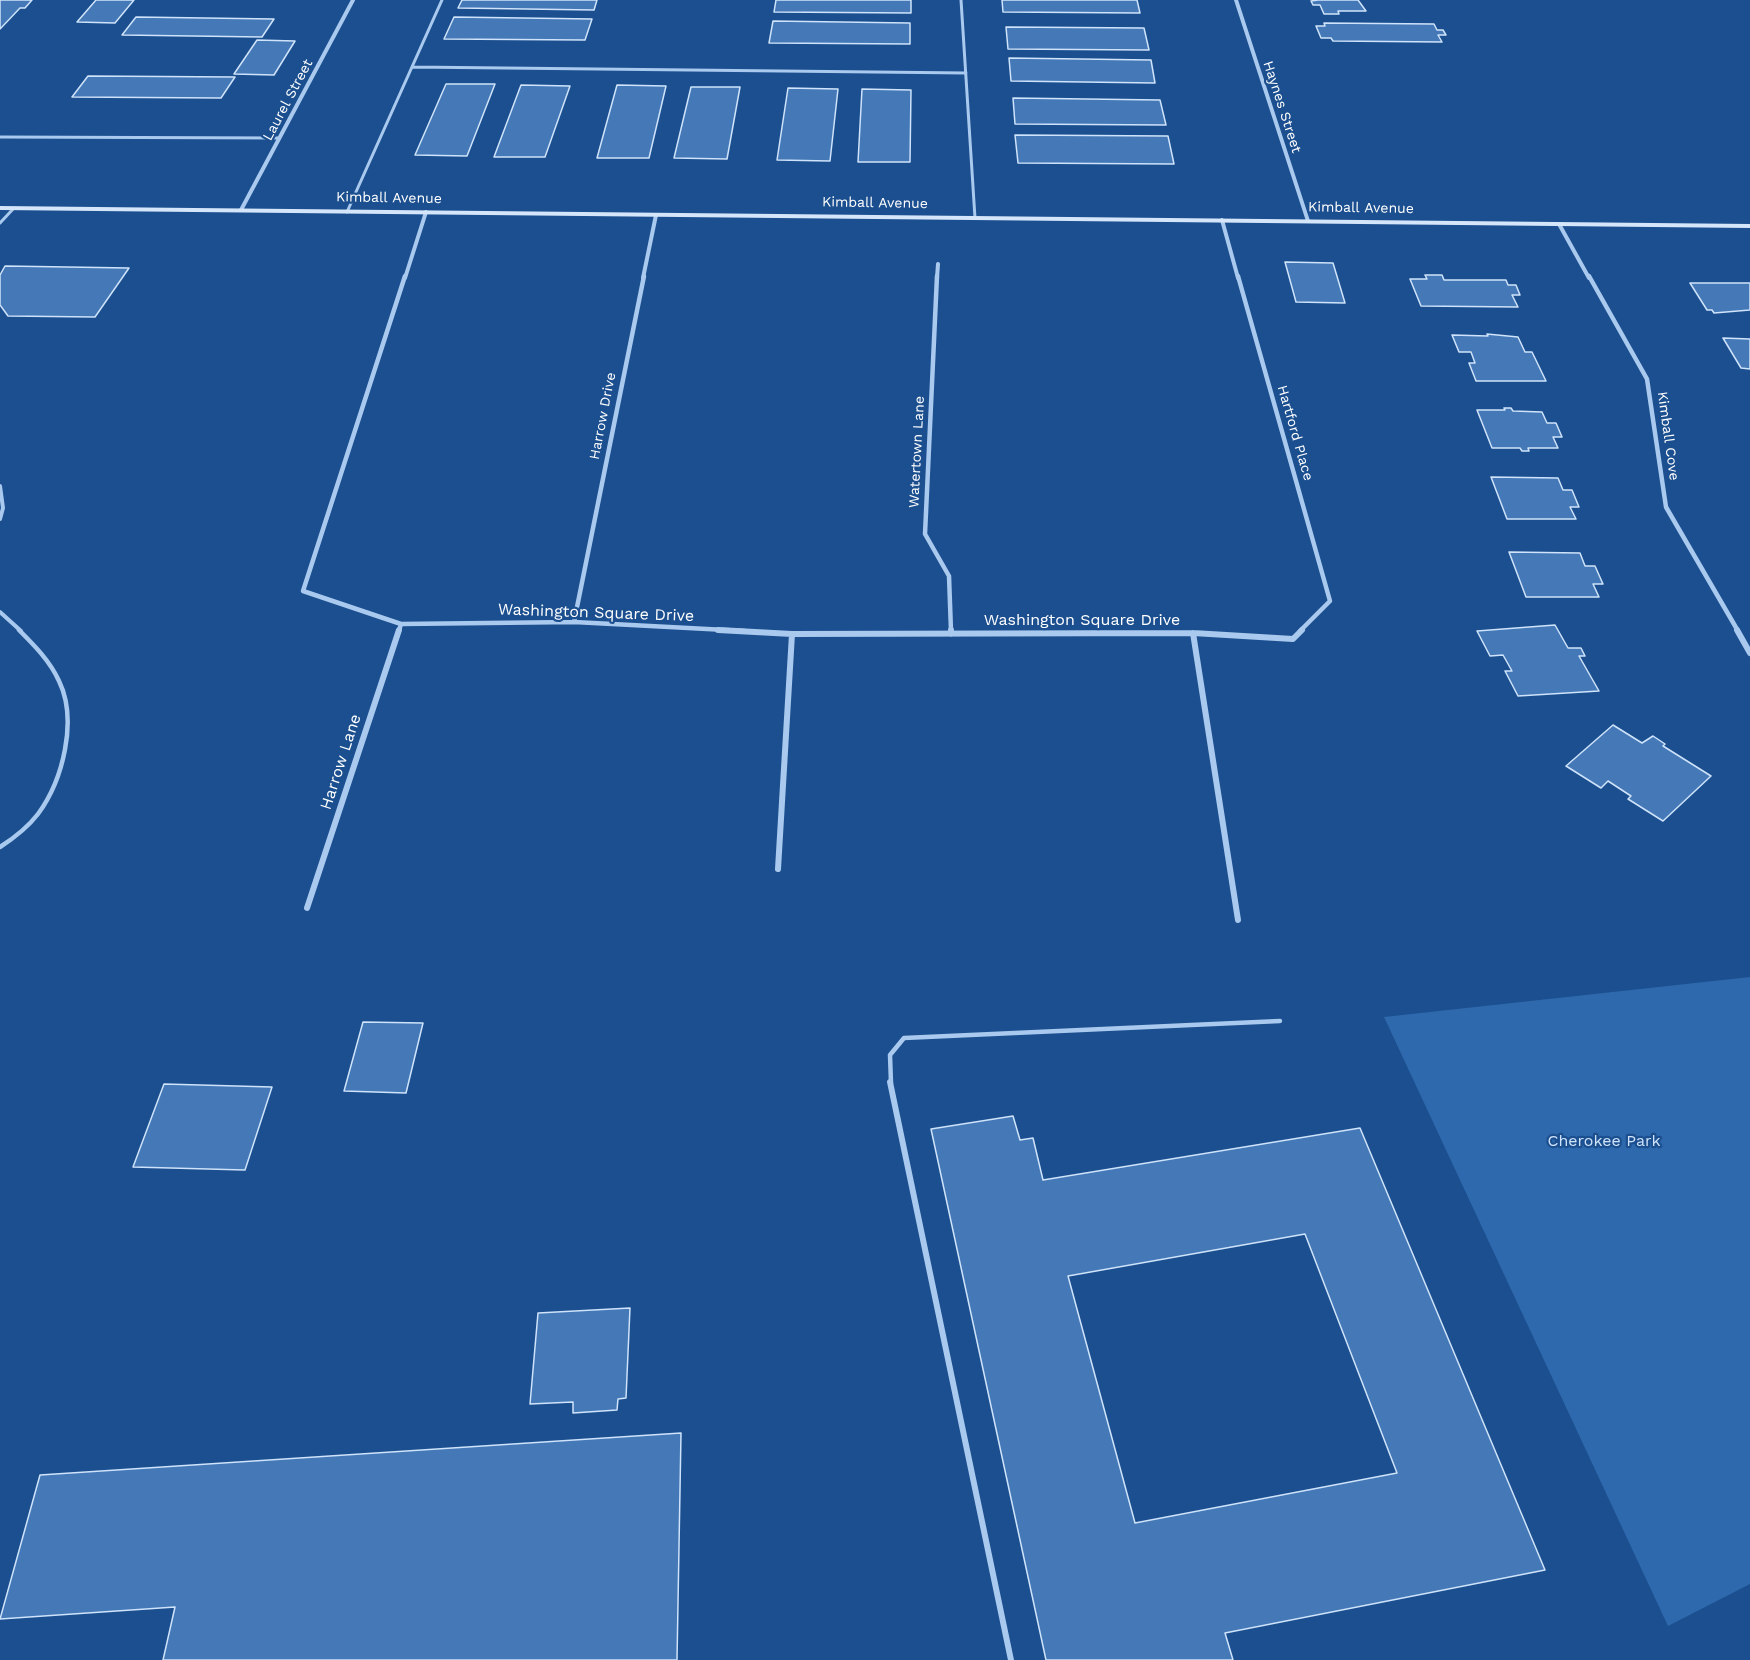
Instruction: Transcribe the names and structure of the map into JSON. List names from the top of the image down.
{
  "streets": {
    "main road": ["Kimball Avenue"],
    "street": [
      "Laurel Street",
      "Haynes Street",
      "Harrow Drive",
      "Hartford Place",
      "Kimball Cove",
      "Watertown Lane",
      "Washington Square Drive",
      "Harrow Lane"
    ]
  },
  "crossings": [
    ["Laurel Street", "Kimball Avenue"],
    ["Haynes Street", "Kimball Avenue"],
    ["Kimball Avenue", "Harrow Drive"],
    ["Kimball Avenue", "Hartford Place"],
    ["Kimball Avenue", "Kimball Cove"],
    ["Kimball Avenue", "Washington Square Drive"],
    ["Harrow Drive", "Washington Square Drive"],
    ["Hartford Place", "Washington Square Drive"],
    ["Watertown Lane", "Washington Square Drive"],
    ["Washington Square Drive", "Harrow Lane"]
  ],
  "parks": ["Cherokee Park"]
}
